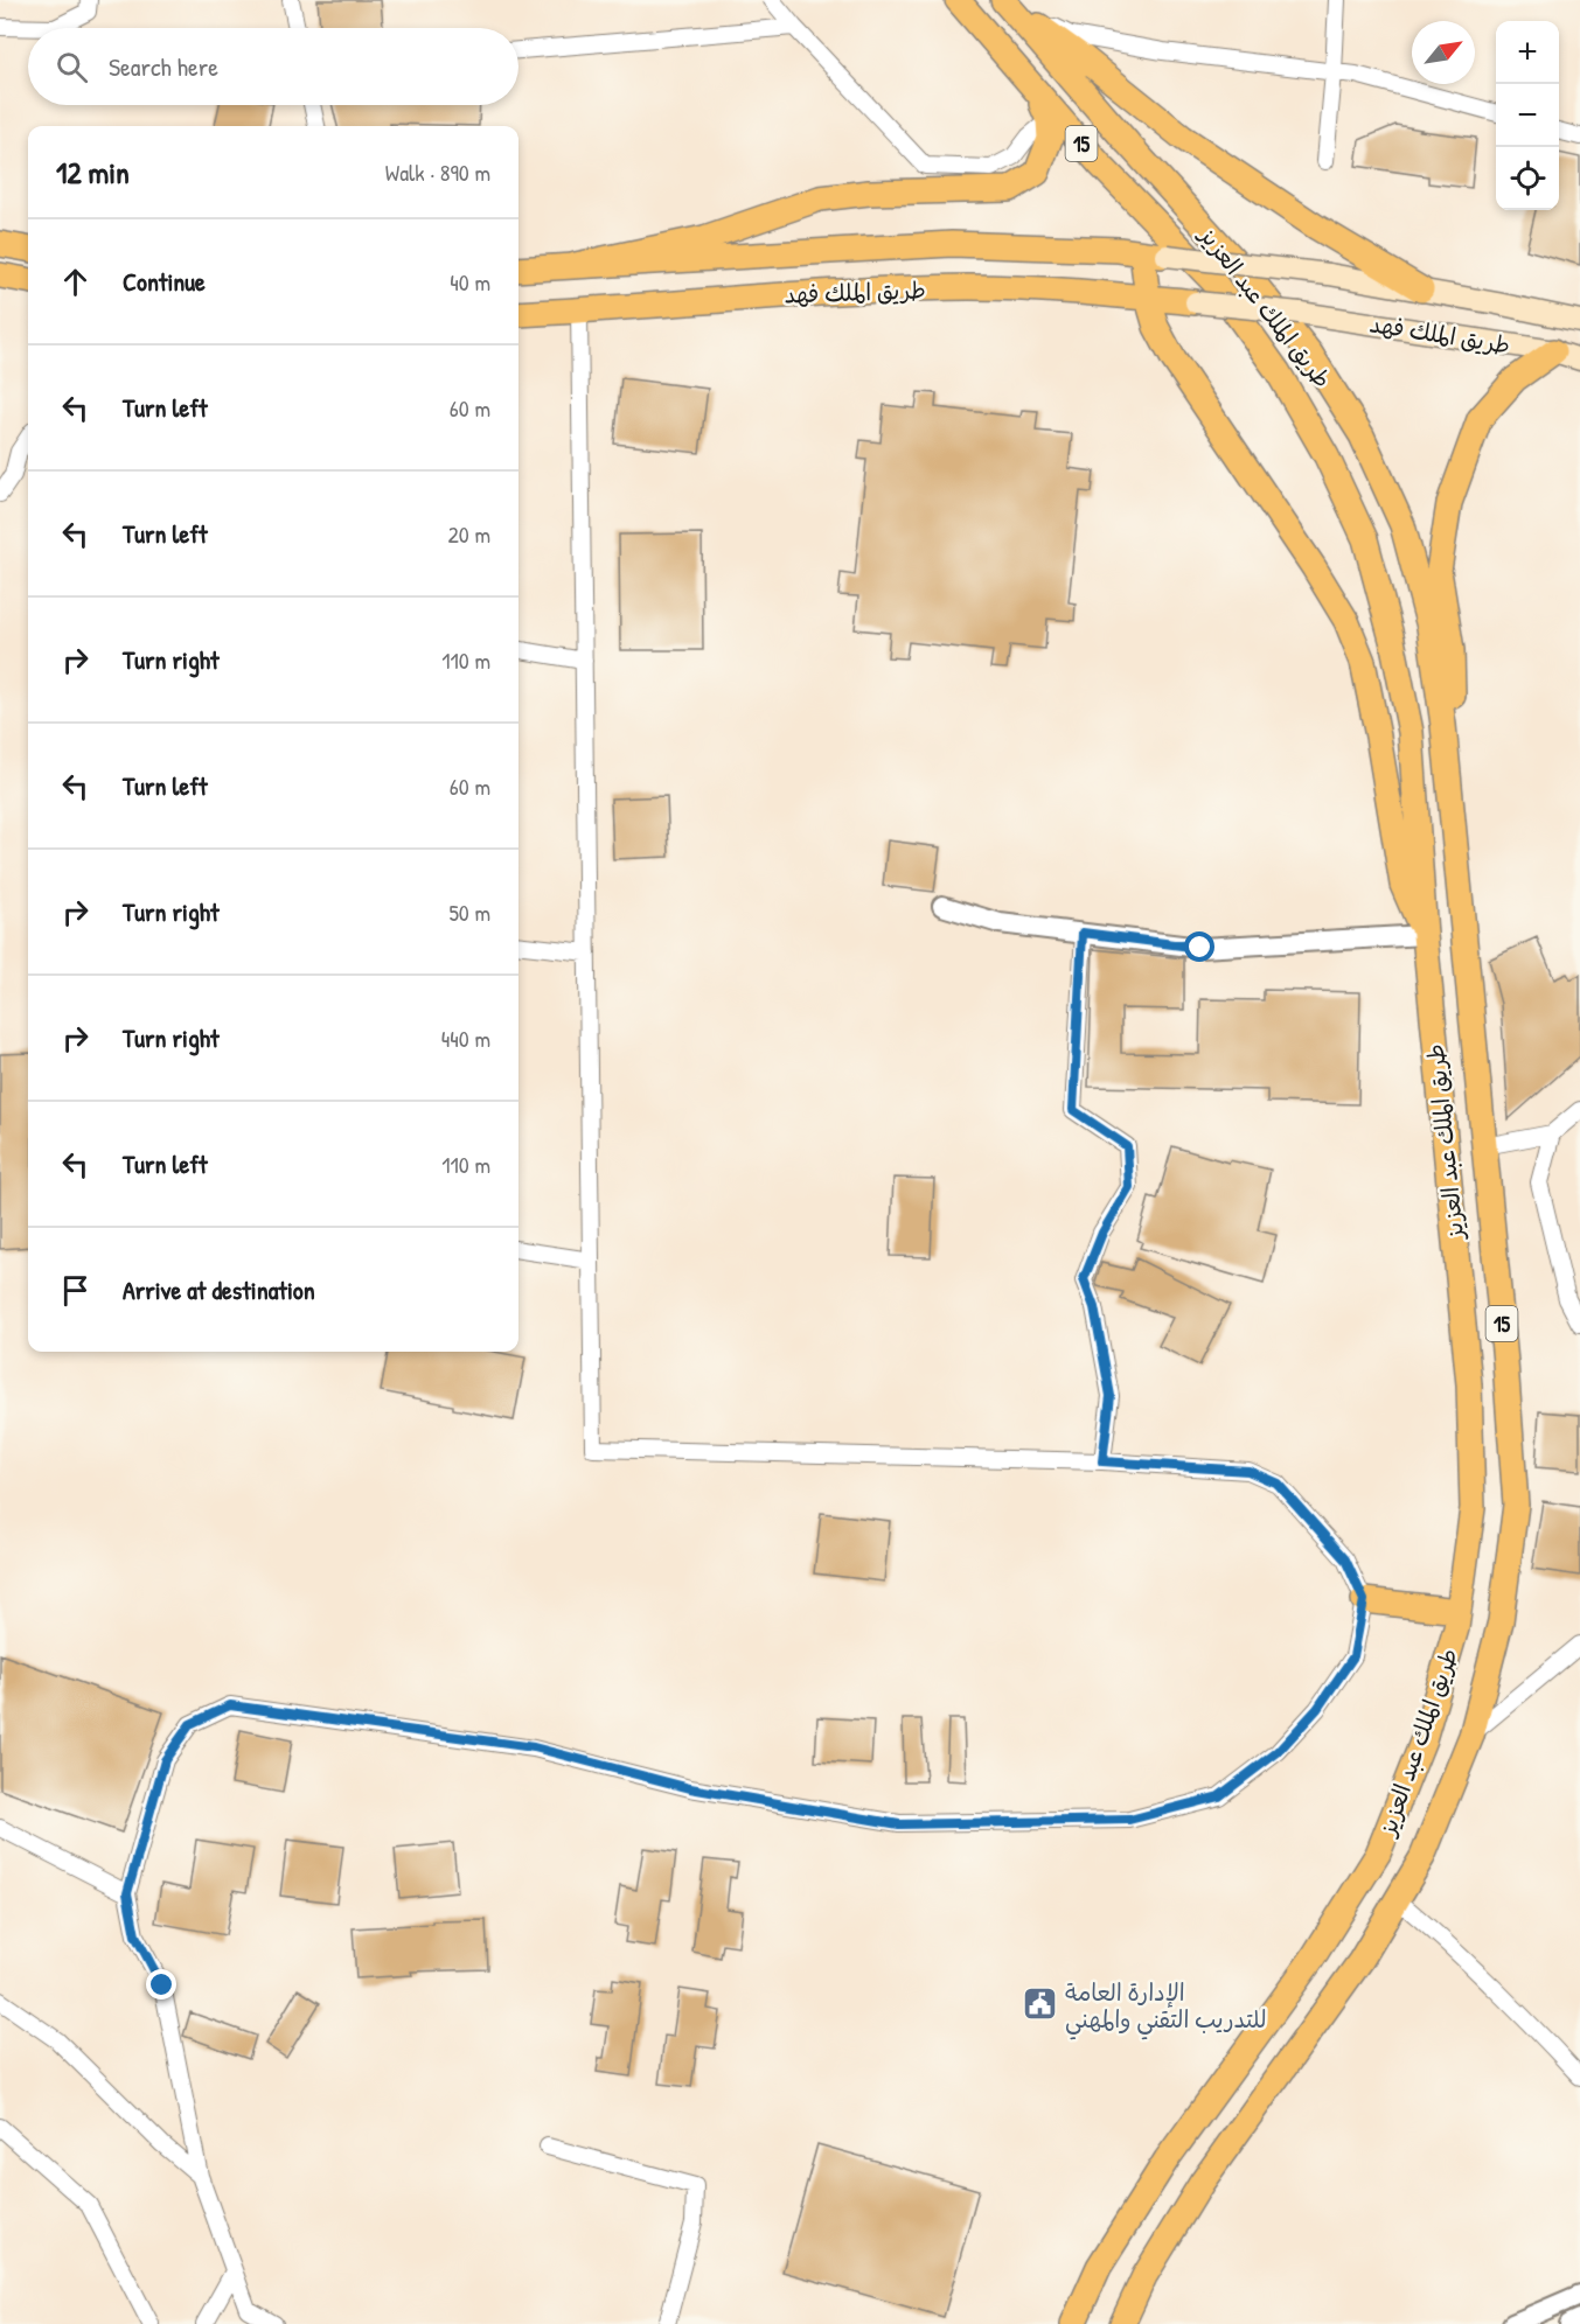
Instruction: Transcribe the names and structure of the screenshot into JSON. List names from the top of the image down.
{
  "streets": {
    "main road": ["15", "طريق الملك فهد", "طريق الملك عبد العزيز"]
  },
  "places": {
    "public building": ["الإدارة العامة للتدريب التقني والمهني"]
  },
  "north": "top right",
  "page": {
    "map_buttons": ["+", "−"],
    "search": "Search here",
    "heading": ["12 min", "Walk · 890 m"],
    "list": [
      ["Continue", "40 m"],
      ["Turn left", "60 m"],
      ["Turn left", "20 m"],
      ["Turn right", "110 m"],
      ["Turn left", "60 m"],
      ["Turn right", "50 m"],
      ["Turn right", "440 m"],
      ["Turn left", "110 m"],
      "Arrive at destination"
    ]
  }
}
